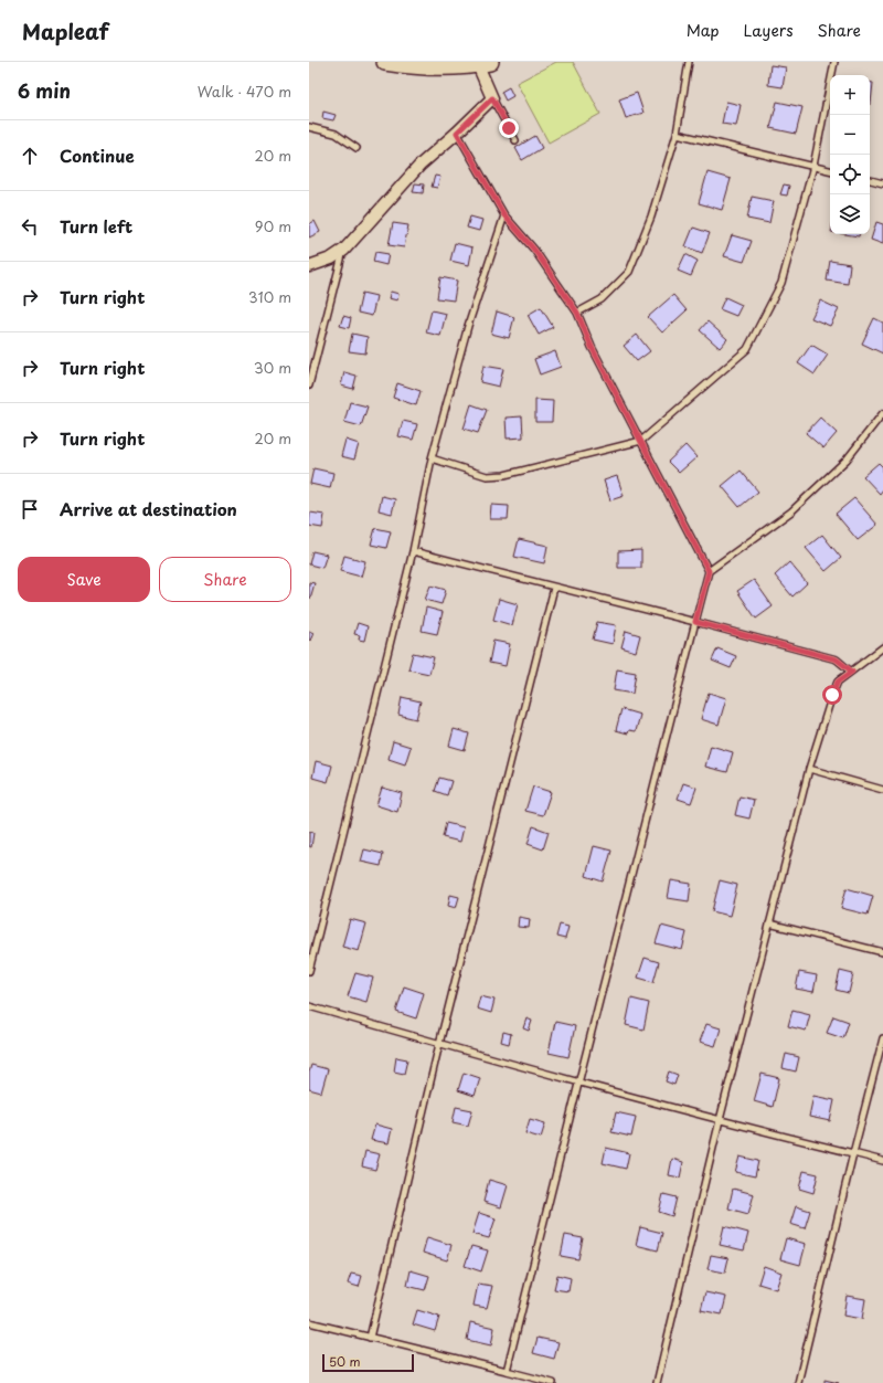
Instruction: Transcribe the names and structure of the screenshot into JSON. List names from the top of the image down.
{
  "scale_bar": "50 m",
  "page": {
    "header": "Mapleaf",
    "nav": ["Map", "Layers", "Share"],
    "heading": ["6 min", "Walk · 470 m"],
    "map_buttons": ["+", "−"],
    "list": [
      ["Continue", "20 m"],
      ["Turn left", "90 m"],
      ["Turn right", "310 m"],
      ["Turn right", "30 m"],
      ["Turn right", "20 m"],
      "Arrive at destination"
    ],
    "buttons": ["Save", "Share"],
    "scale": "50 m"
  }
}
